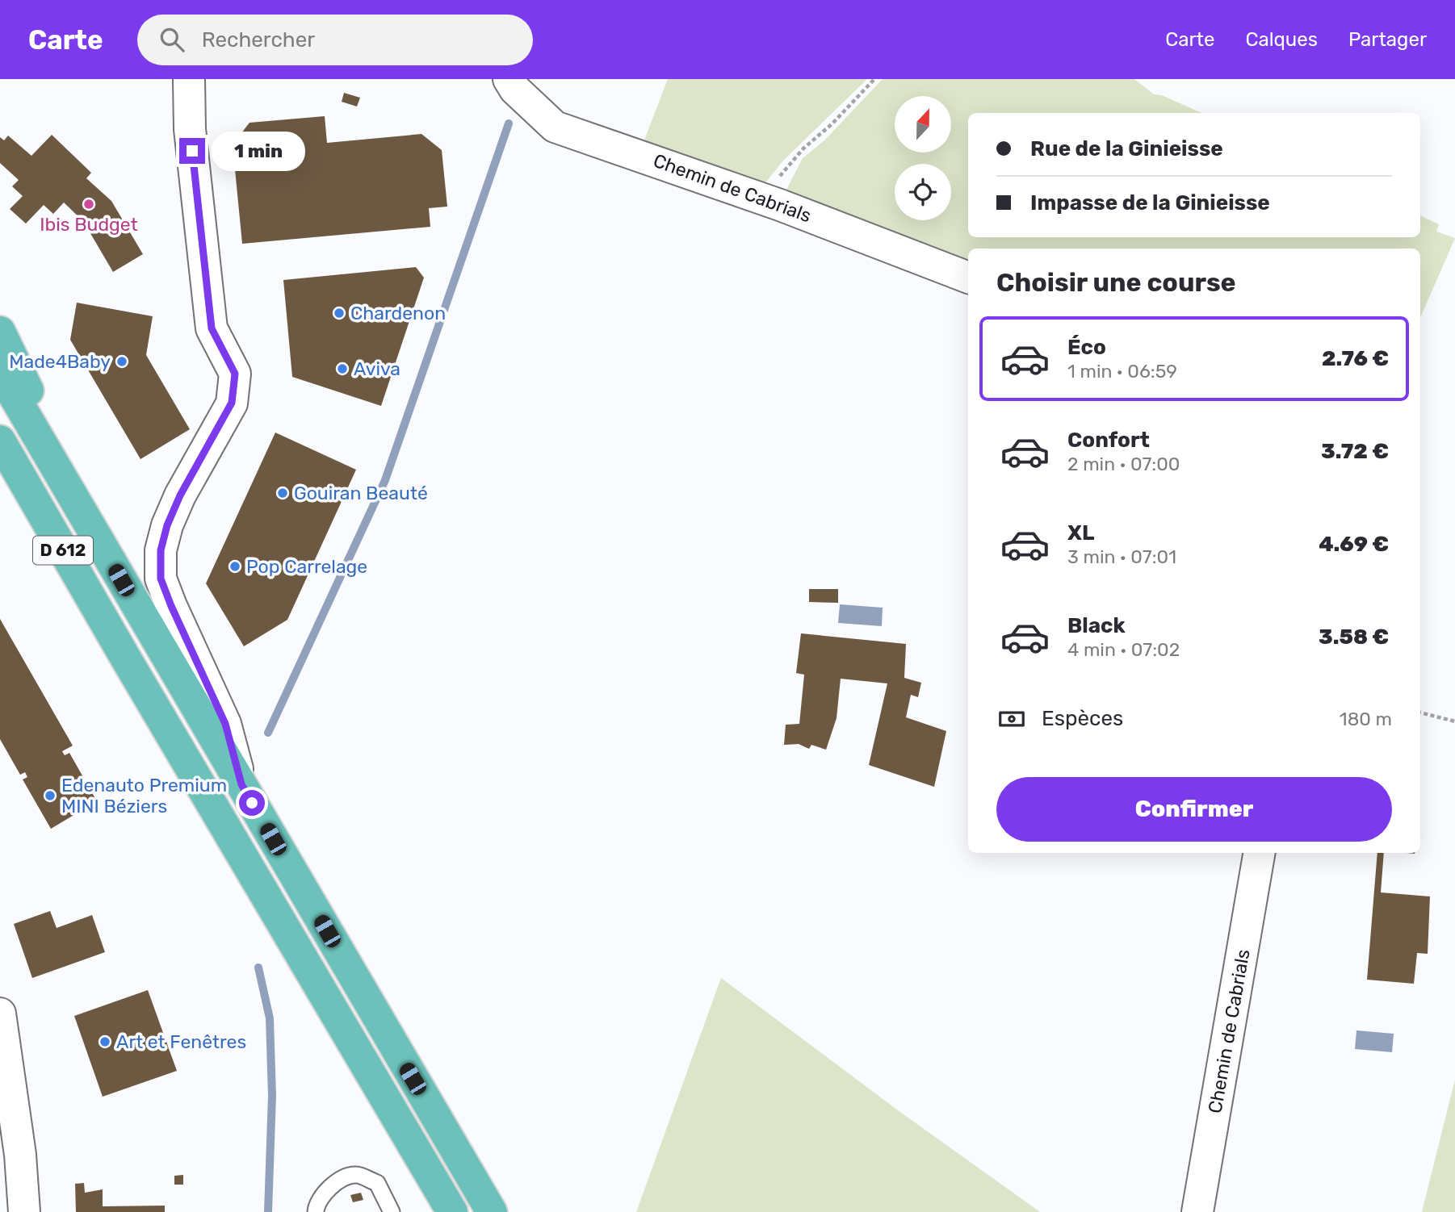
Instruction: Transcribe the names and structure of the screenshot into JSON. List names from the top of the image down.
{
  "streets": {
    "highway": ["D 612"],
    "street": ["Chemin de Cabrials"]
  },
  "places": [
    "Ibis Budget",
    "Chardenon",
    "Made4Baby",
    "Aviva",
    "Gouiran Beauté",
    "Pop Carrelage",
    "Edenauto Premium MINI Béziers",
    "Art et Fenêtres"
  ],
  "north": "top",
  "page": {
    "header": "Carte",
    "search": "Rechercher",
    "nav": ["Carte", "Calques", "Partager"],
    "banner": ["Rue de la Ginieisse", "Impasse de la Ginieisse"],
    "bubble": "1 min",
    "heading": "Choisir une course",
    "list": [
      {
        "name": "Éco",
        "note": "1 min · 06:59",
        "value": "2.76 €"
      },
      {
        "name": "Confort",
        "note": "2 min · 07:00",
        "value": "3.72 €"
      },
      {
        "name": "XL",
        "note": "3 min · 07:01",
        "value": "4.69 €"
      },
      {
        "name": "Black",
        "note": "4 min · 07:02",
        "value": "3.58 €"
      }
    ],
    "pay": ["Espèces", "180 m"],
    "buttons": "Confirmer"
  }
}
